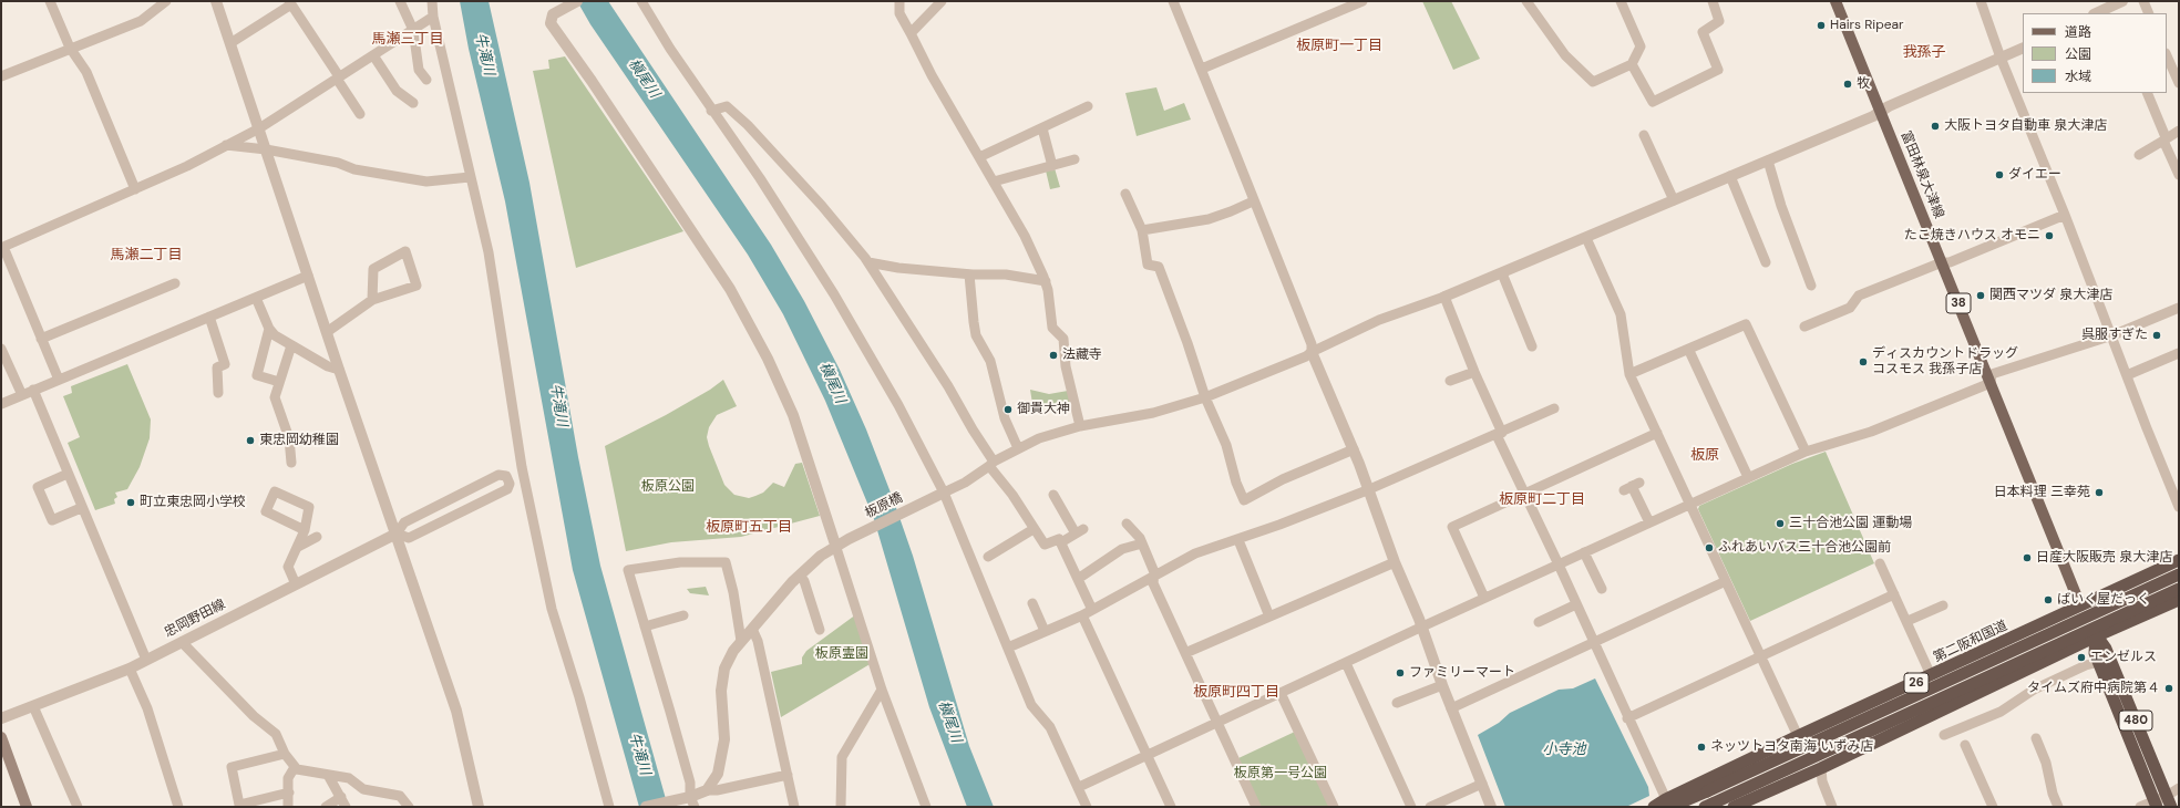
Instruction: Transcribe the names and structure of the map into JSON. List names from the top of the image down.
{
  "streets": {
    "highway": ["第二阪和国道", "26", "480"],
    "main road": ["富田林泉大津線", "38"],
    "street": ["板原橋", "忠岡野田線"]
  },
  "crossings": [
    ["富田林泉大津線", "第二阪和国道"],
    ["富田林泉大津線", "480"],
    ["第二阪和国道", "480"]
  ],
  "districts": [
    "馬瀬三丁目",
    "板原町一丁目",
    "我孫子",
    "馬瀬二丁目",
    "板原",
    "板原町二丁目",
    "板原町五丁目",
    "板原町四丁目"
  ],
  "water": ["牛滝川", "槇尾川", "小寺池"],
  "parks": ["板原公園", "板原霊園", "板原第一号公園"],
  "places": [
    "Hairs Ripear",
    "牧",
    "大阪トヨタ自動車 泉大津店",
    "ダイエー",
    "たこ焼きハウス オモニ",
    "関西マツダ 泉大津店",
    "呉服すぎた",
    "法藏寺",
    "ディスカウントドラッグ コスモス 我孫子店",
    "御貴大神",
    "東忠岡幼稚園",
    "日本料理 三幸苑",
    "町立東忠岡小学校",
    "三十合池公園 運動場",
    "ふれあいバス三十合池公園前",
    "日産大阪販売 泉大津店",
    "ばいく屋だっく",
    "エンゼルス",
    "ファミリーマート",
    "タイムズ府中病院第４",
    "ネッツトヨタ南海 いずみ店"
  ],
  "legend": ["道路", "公園", "水域"]
}
